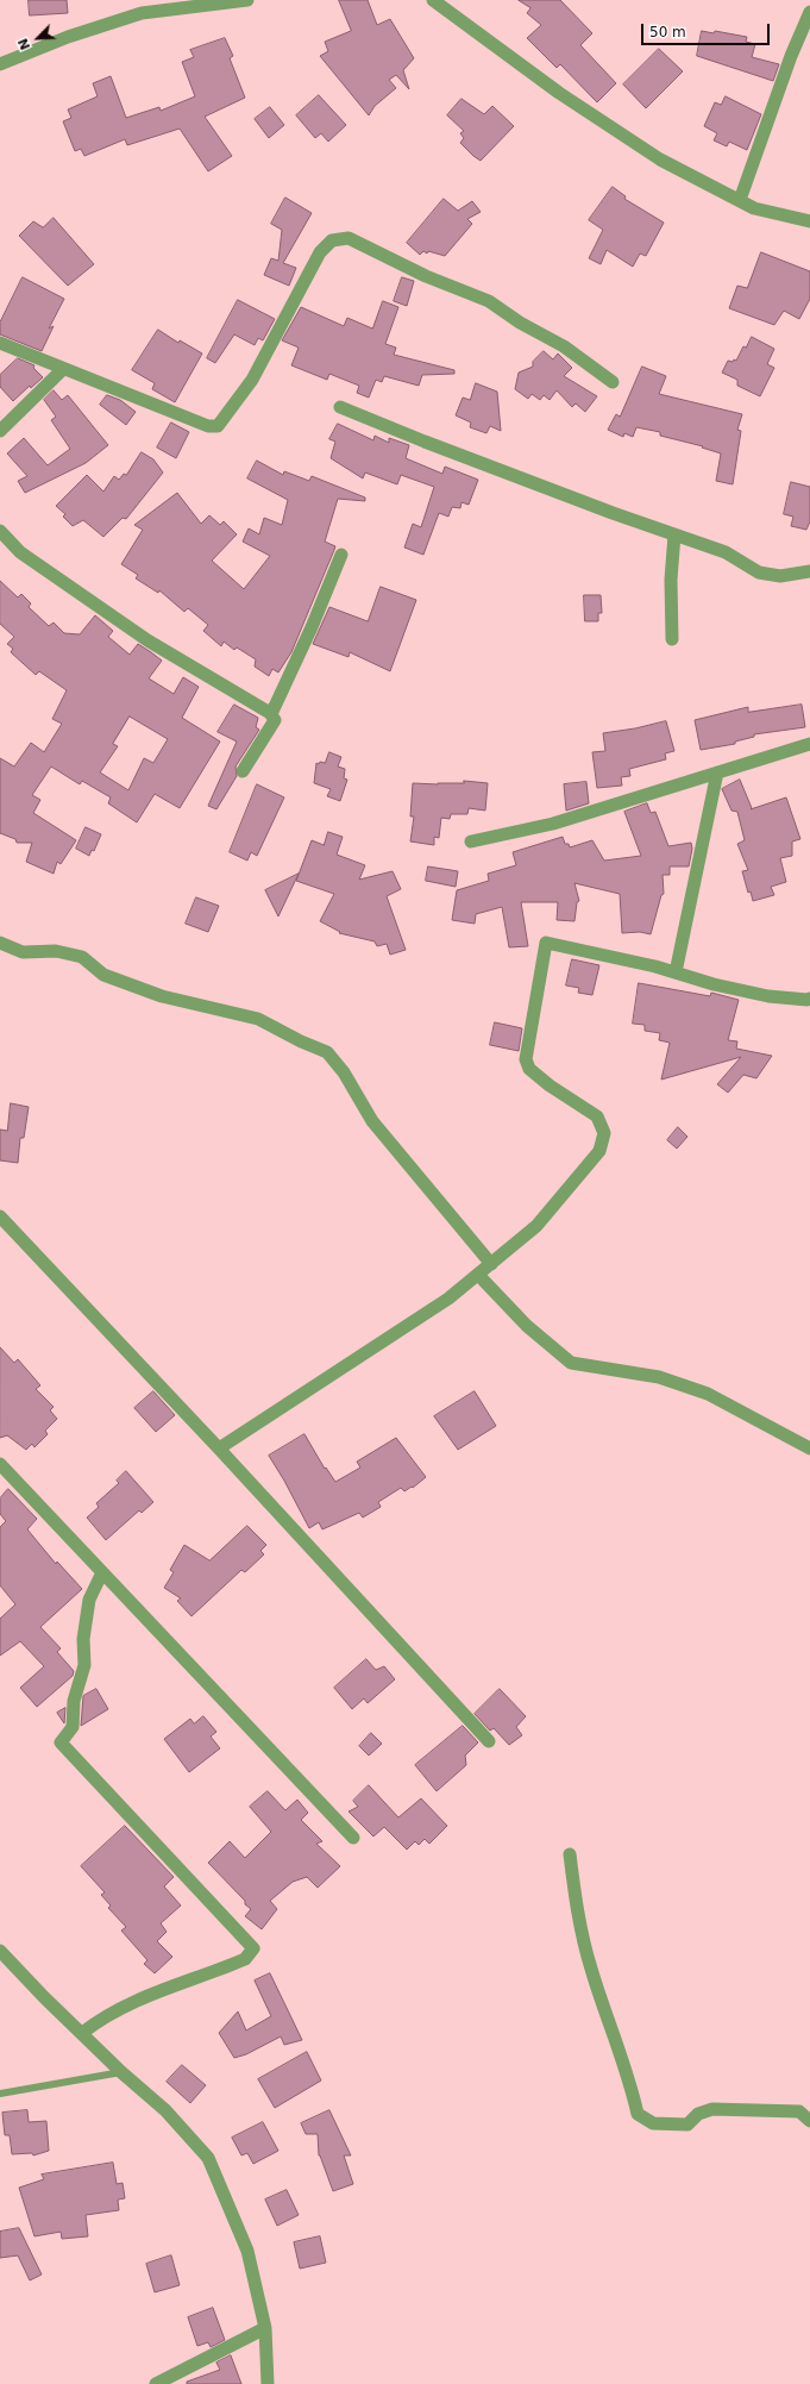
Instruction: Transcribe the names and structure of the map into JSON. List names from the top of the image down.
{
  "scale_bar": "50 m",
  "north": "bottom left"
}
